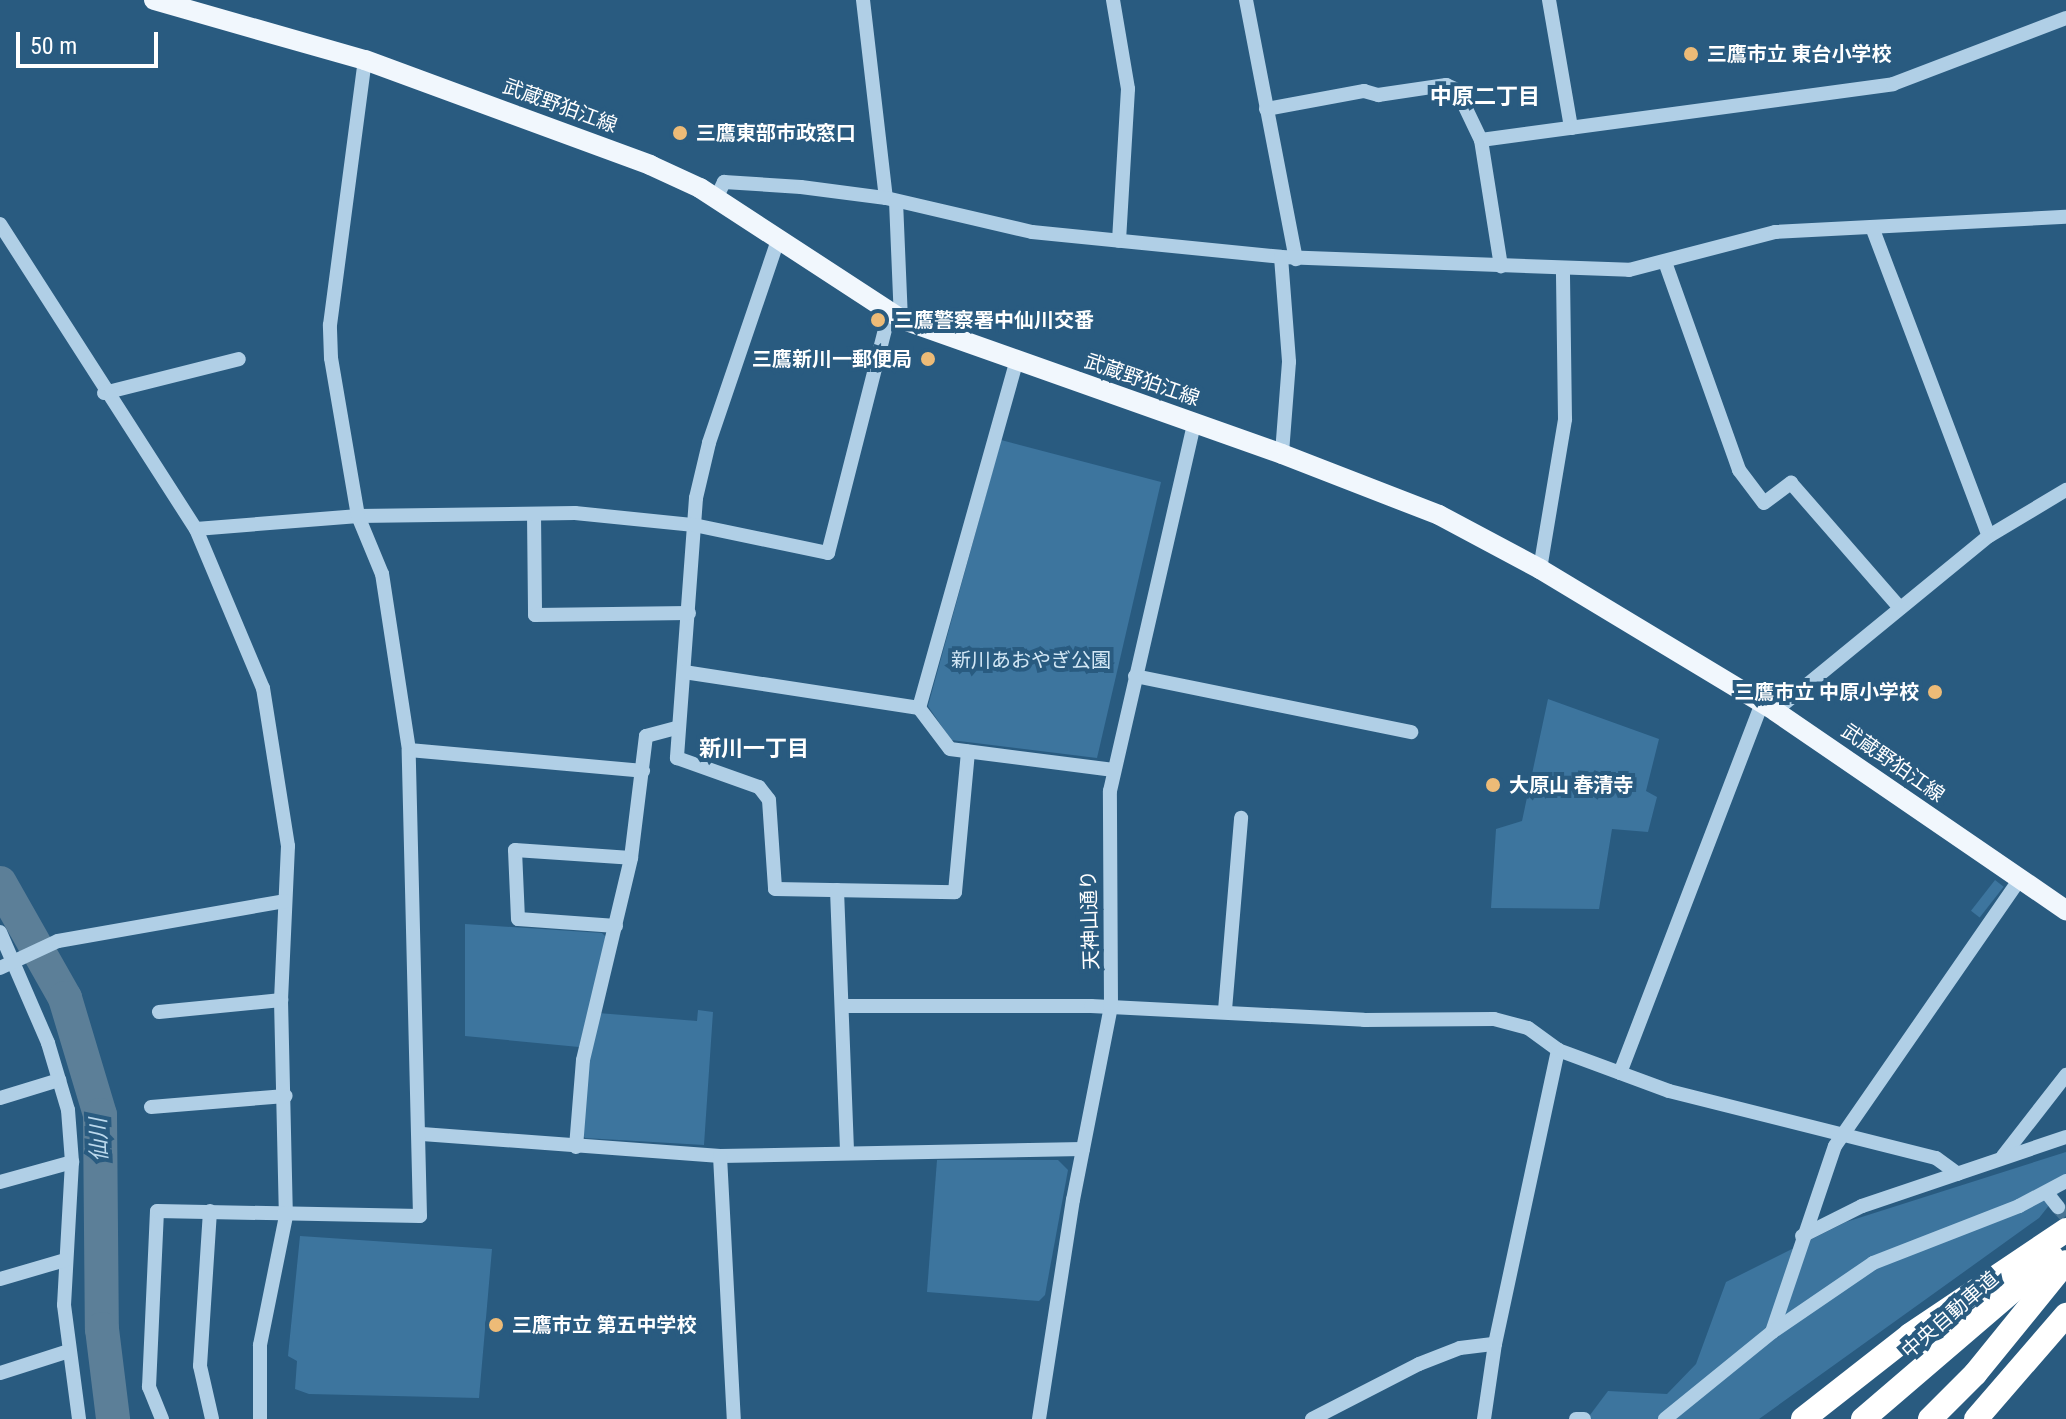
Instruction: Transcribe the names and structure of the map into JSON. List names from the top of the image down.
{
  "streets": {
    "highway": ["中央自動車道"],
    "main road": ["武蔵野狛江線"],
    "street": ["天神山通り"]
  },
  "crossings": [
    ["武蔵野狛江線", "天神山通り"]
  ],
  "districts": ["中原二丁目", "新川一丁目"],
  "water": ["仙川"],
  "parks": ["新川あおやぎ公園"],
  "places": [
    "三鷹市立 東台小学校",
    "三鷹東部市政窓口",
    "三鷹警察署中仙川交番",
    "三鷹新川一郵便局",
    "三鷹市立 中原小学校",
    "大原山 春清寺",
    "三鷹市立 第五中学校"
  ],
  "scale_bar": "50 m"
}
